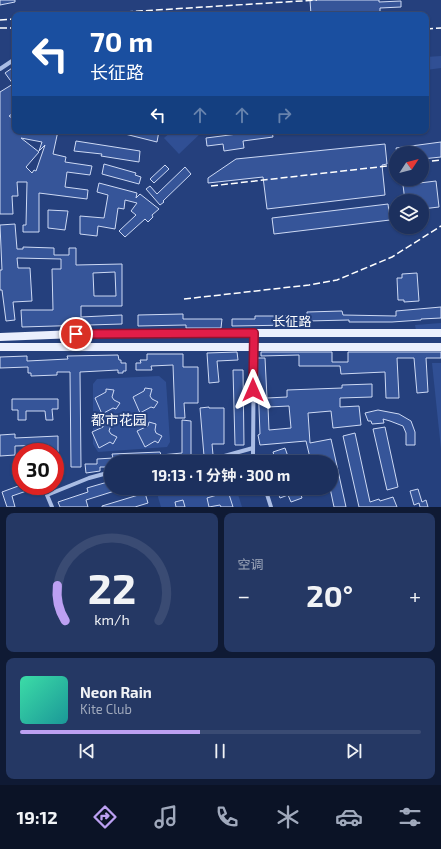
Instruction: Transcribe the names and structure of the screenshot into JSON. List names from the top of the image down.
{
  "streets": {
    "main road": ["长征路"]
  },
  "districts": ["都市花园"],
  "north": "top right",
  "page": {
    "turn": ["70 m", "长征路"],
    "limit": "30",
    "trip": "19:13 · 1 分钟 · 300 m",
    "tile": "空调",
    "heat": ["−", "20°", "+"],
    "song": ["Neon Rain", "Kite Club"],
    "tabs": "19:12",
    "gauge": ["22", "km/h"]
  }
}
